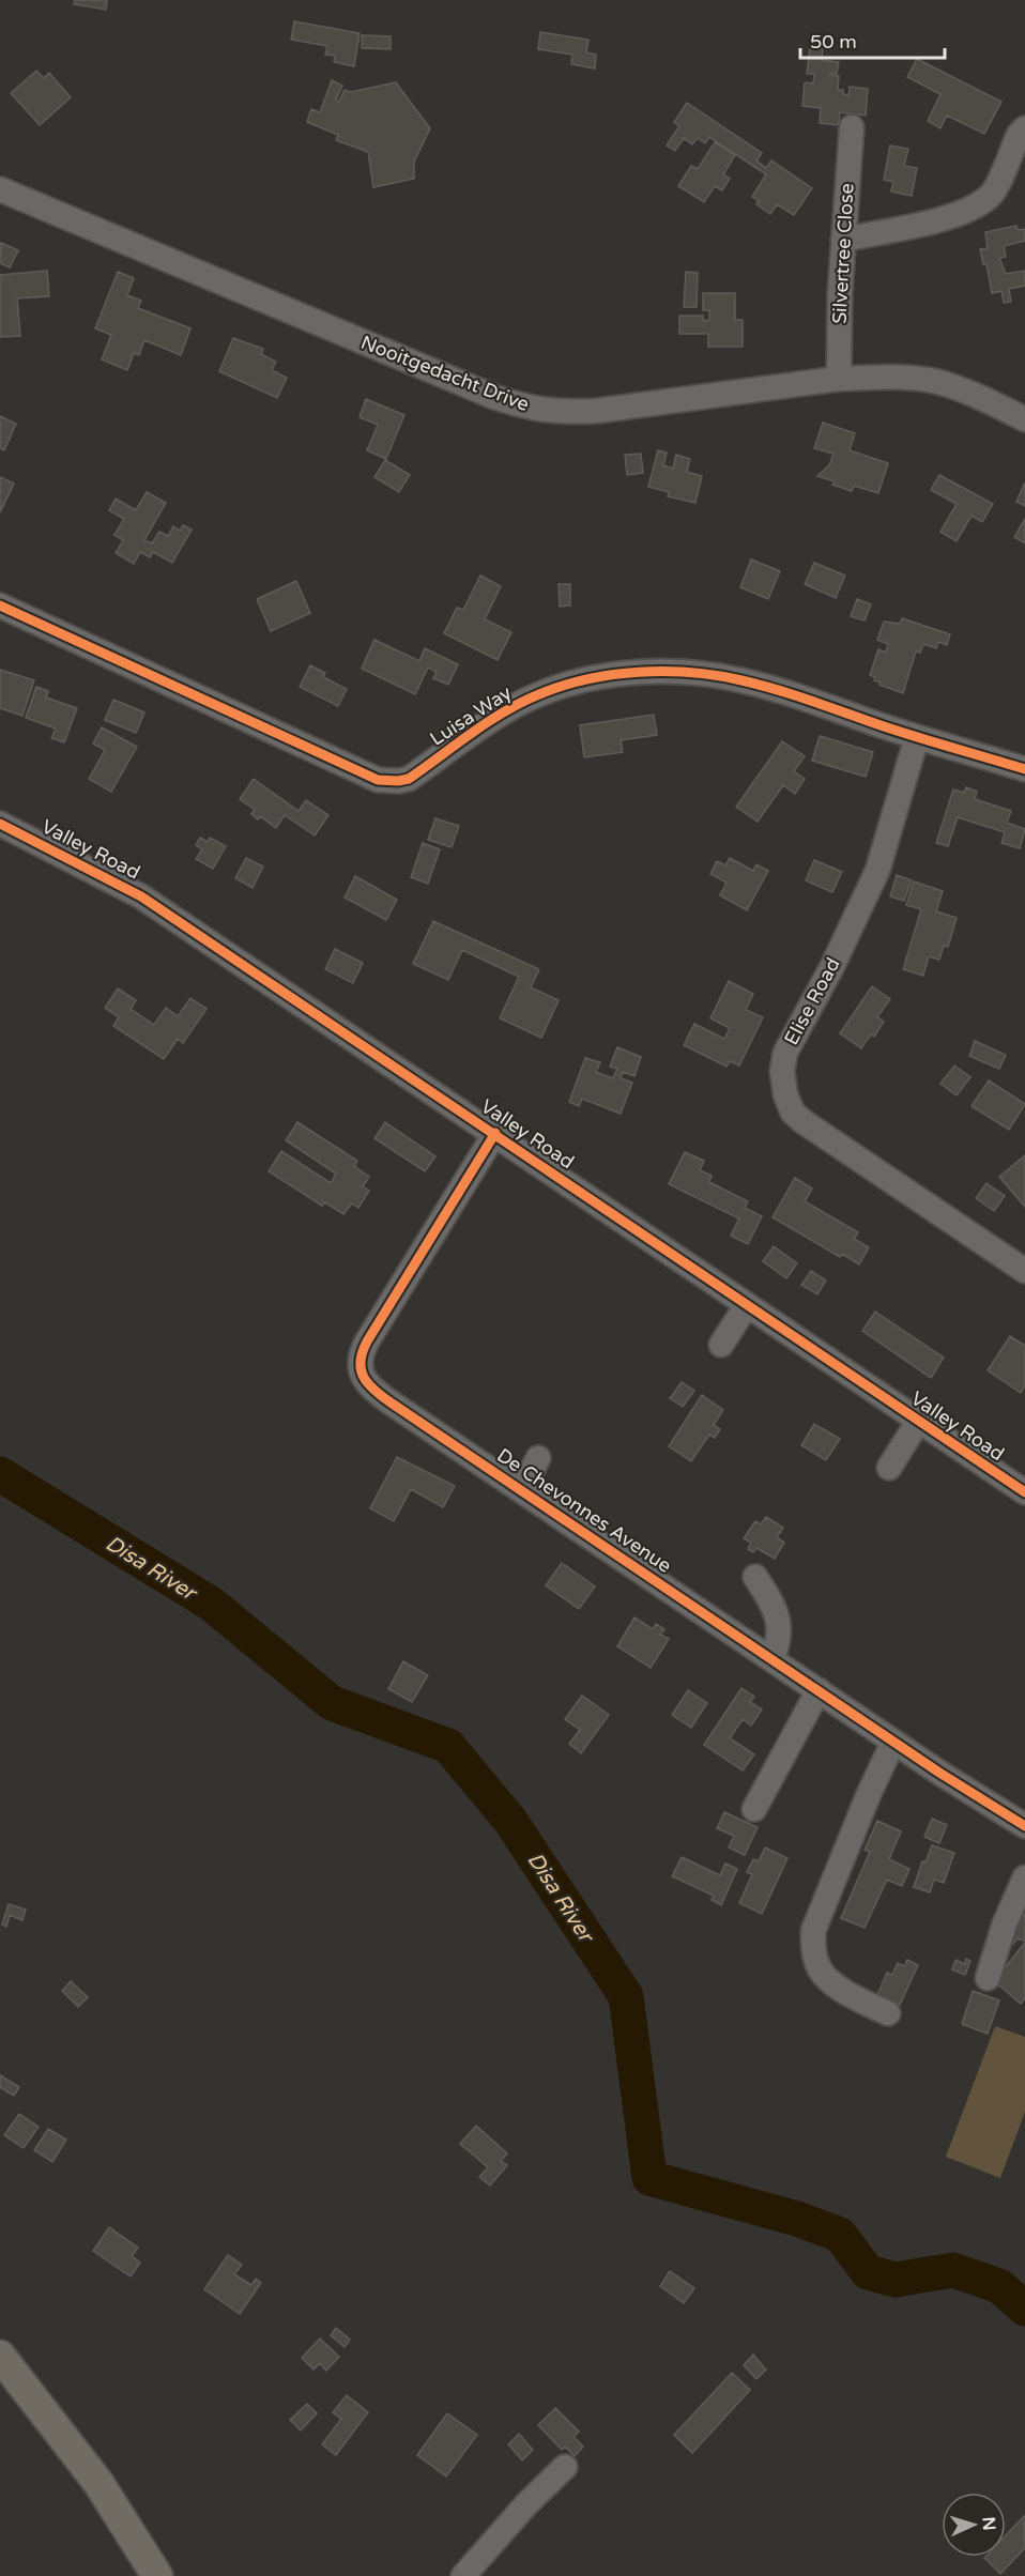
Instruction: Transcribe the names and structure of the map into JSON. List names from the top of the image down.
{
  "streets": {
    "street": [
      "Silvertree Close",
      "Nooitgedacht Drive",
      "Luisa Way",
      "Valley Road",
      "Elise Road",
      "De Chevonnes Avenue"
    ]
  },
  "crossings": [
    ["Silvertree Close", "Nooitgedacht Drive"],
    ["Luisa Way", "Elise Road"],
    ["Valley Road", "De Chevonnes Avenue"]
  ],
  "water": ["Disa River"],
  "scale_bar": "50 m",
  "north": "right"
}
